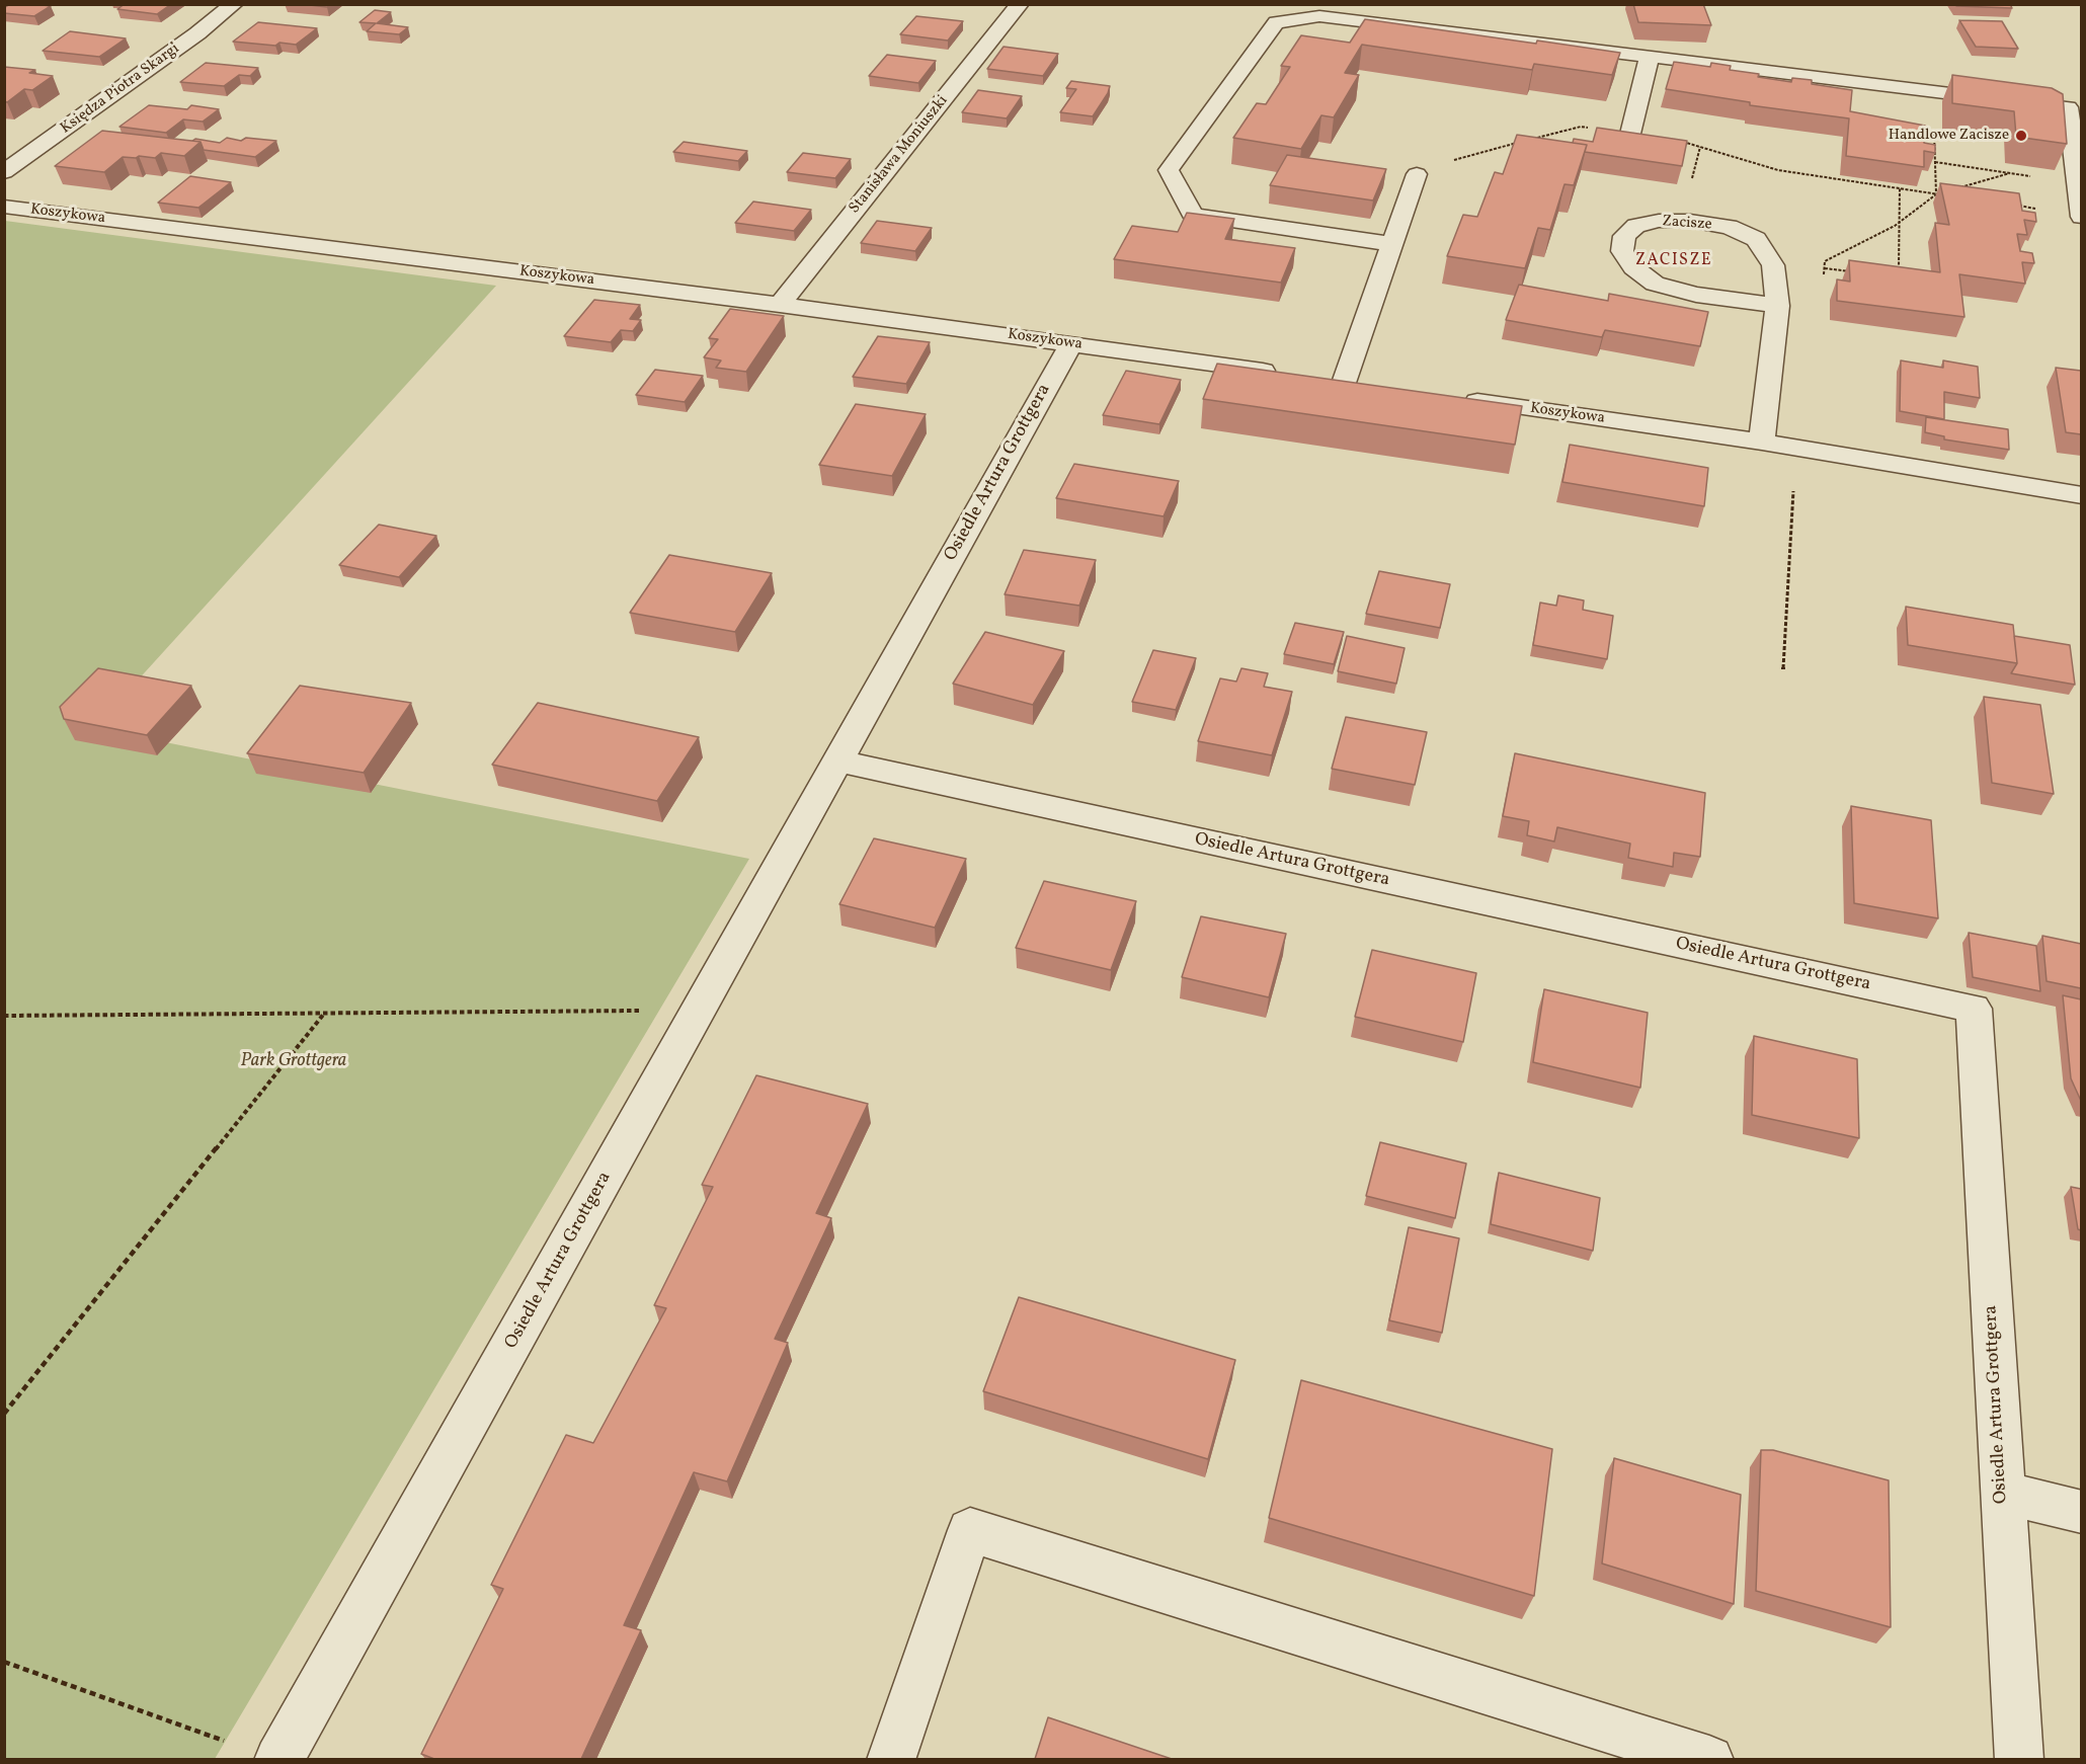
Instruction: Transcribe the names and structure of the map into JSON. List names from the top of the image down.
{
  "streets": {
    "street": [
      "Księdza Piotra Skargi",
      "Stanisława Moniuszki",
      "Koszykowa",
      "Zacisze",
      "Osiedle Artura Grottgera"
    ]
  },
  "crossings": [
    ["Stanisława Moniuszki", "Koszykowa"],
    ["Koszykowa", "Zacisze"],
    ["Koszykowa", "Osiedle Artura Grottgera"]
  ],
  "districts": ["ZACISZE"],
  "parks": ["Park Grottgera"],
  "places": ["Handlowe Zacisze"]
}
